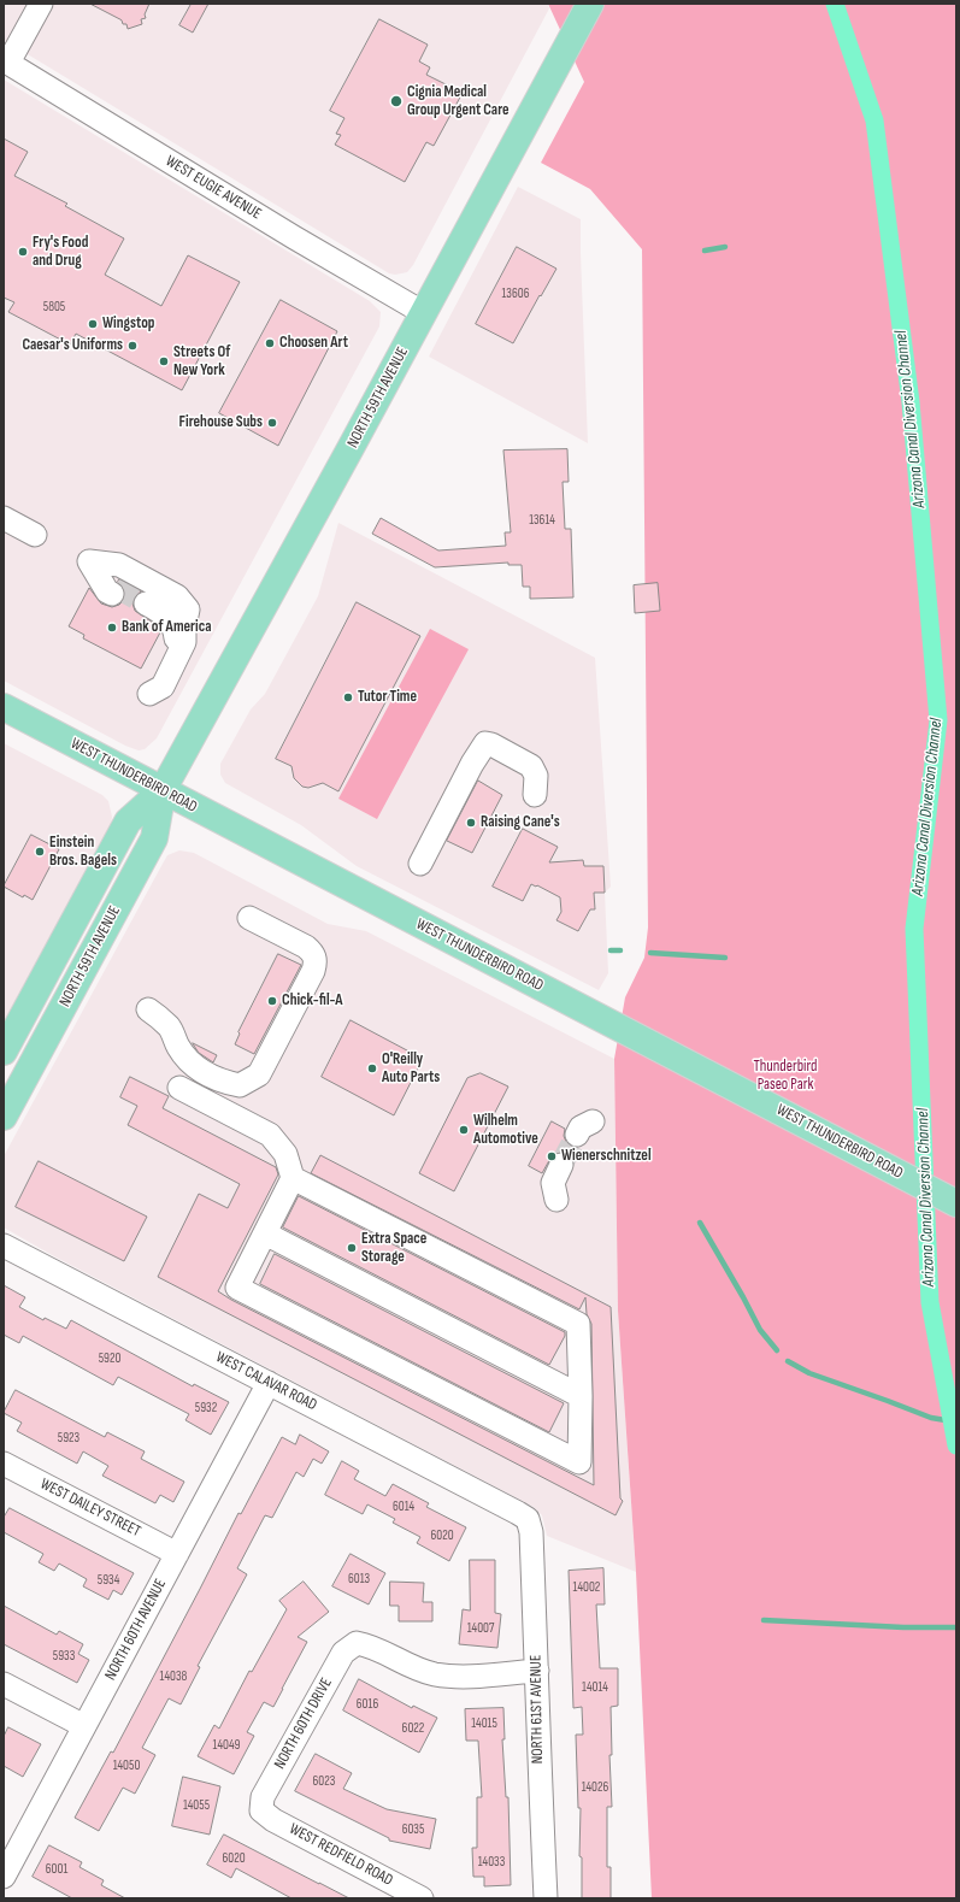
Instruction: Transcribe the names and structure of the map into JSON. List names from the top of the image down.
{
  "streets": {
    "main road": ["NORTH 59TH AVENUE", "WEST THUNDERBIRD ROAD"],
    "street": [
      "WEST EUGIE AVENUE",
      "WEST CALAVAR ROAD",
      "WEST DAILEY STREET",
      "NORTH 60TH AVENUE",
      "NORTH 61ST AVENUE",
      "NORTH 60TH DRIVE",
      "WEST REDFIELD ROAD"
    ]
  },
  "crossings": [
    ["WEST EUGIE AVENUE", "NORTH 59TH AVENUE"],
    ["NORTH 59TH AVENUE", "WEST THUNDERBIRD ROAD"],
    ["WEST CALAVAR ROAD", "NORTH 60TH AVENUE"],
    ["WEST CALAVAR ROAD", "NORTH 61ST AVENUE"],
    ["WEST DAILEY STREET", "NORTH 60TH AVENUE"],
    ["NORTH 61ST AVENUE", "NORTH 60TH DRIVE"],
    ["NORTH 60TH DRIVE", "WEST REDFIELD ROAD"]
  ],
  "water": ["Arizona Canal Diversion Channel"],
  "parks": ["Thunderbird Paseo Park"],
  "places": [
    "Cignia Medical Group Urgent Care",
    "Fry's Food and Drug",
    "Wingstop",
    "Choosen Art",
    "Caesar's Uniforms",
    "Streets Of New York",
    "Firehouse Subs",
    "Bank of America",
    "Tutor Time",
    "Raising Cane's",
    "Einstein Bros. Bagels",
    "Chick-fil-A",
    "O'Reilly Auto Parts",
    "Wilhelm Automotive",
    "Wienerschnitzel",
    "Extra Space Storage"
  ],
  "house_numbers": [
    "13606",
    "5805",
    "13614",
    "5920",
    "5932",
    "5923",
    "6014",
    "6020",
    "6013",
    "5934",
    "14002",
    "14007",
    "5933",
    "14038",
    "14014",
    "6016",
    "14015",
    "6022",
    "14049",
    "14050",
    "6023",
    "14026",
    "14055",
    "6035",
    "6020",
    "14033",
    "6001"
  ]
}
